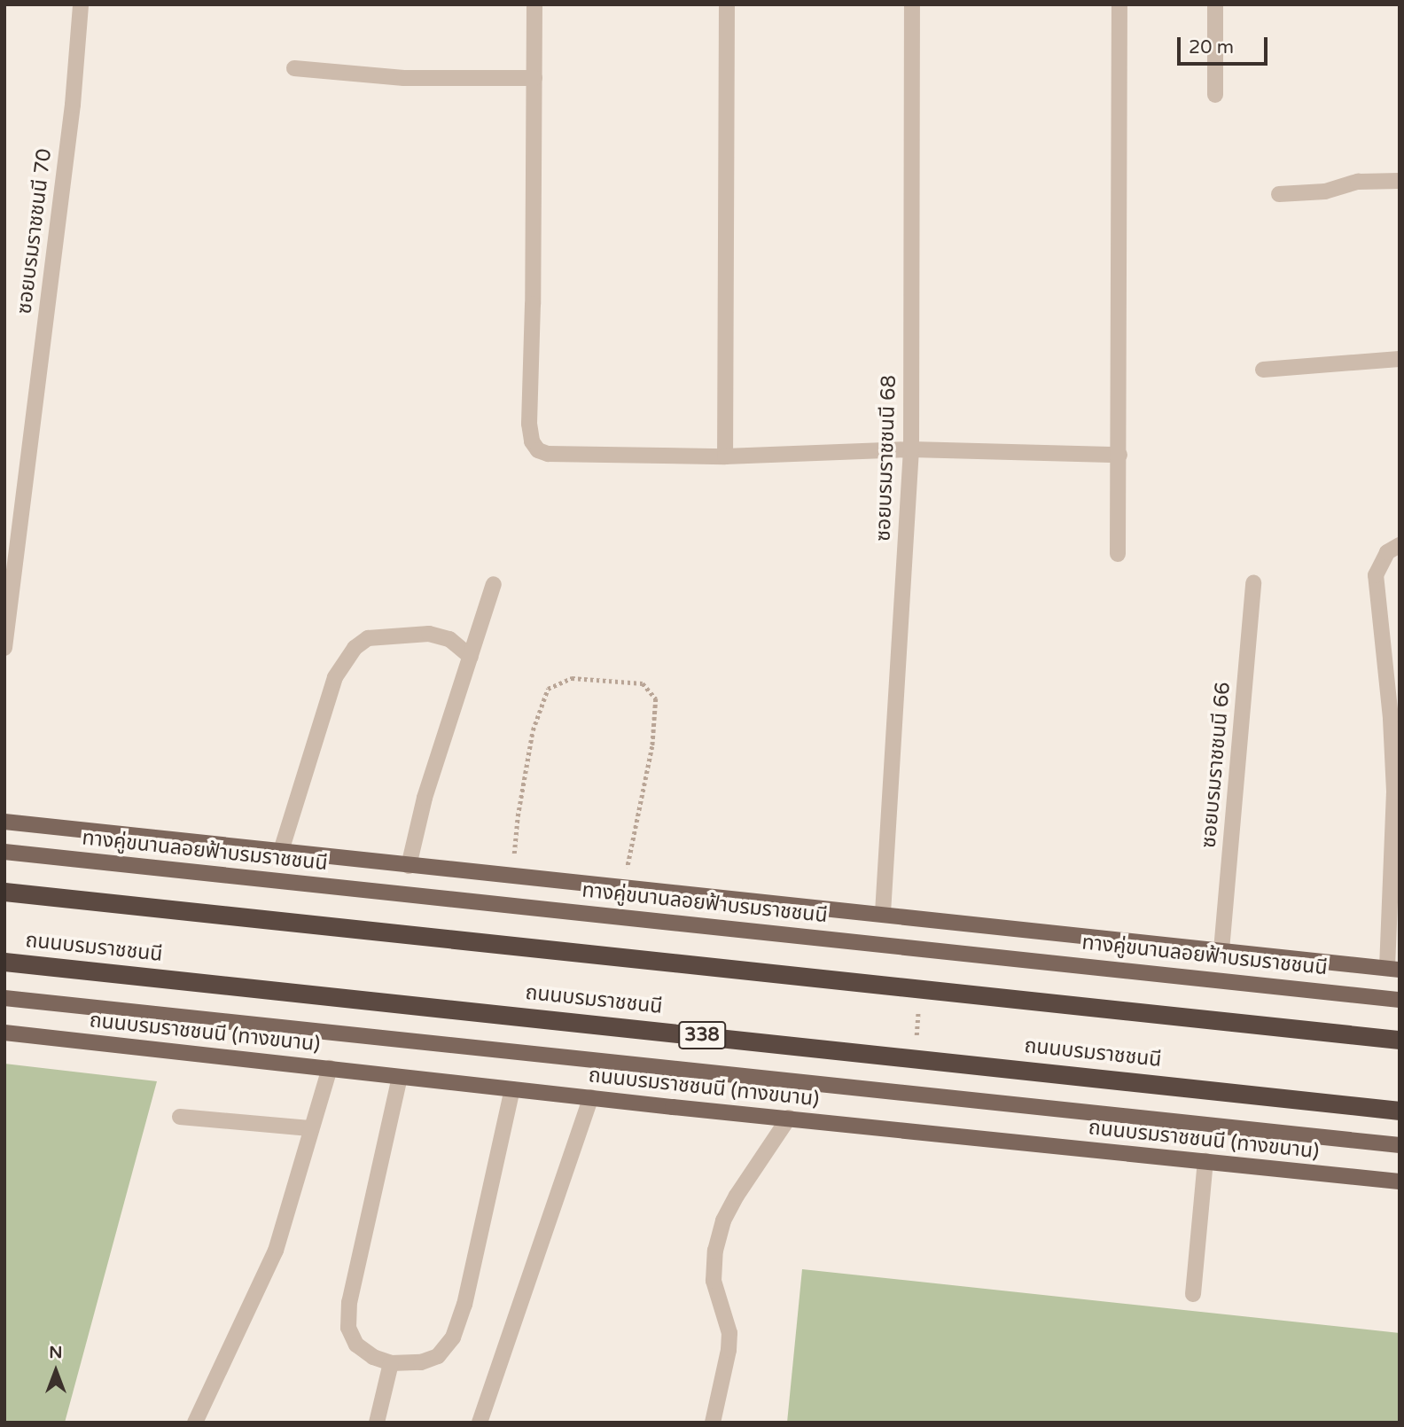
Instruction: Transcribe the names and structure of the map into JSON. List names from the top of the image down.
{
  "streets": {
    "highway": ["ถนนบรมราชชนนี", "338"],
    "main road": ["ทางคู่ขนานลอยฟ้าบรมราชชนนี", "ถนนบรมราชชนนี (ทางขนาน)"],
    "street": ["ซอยบรมราชชนนี 70", "ซอยบรมราชชนนี 68", "ซอยบรมราชชนนี 66"]
  },
  "scale_bar": "20 m",
  "north": "top"
}
